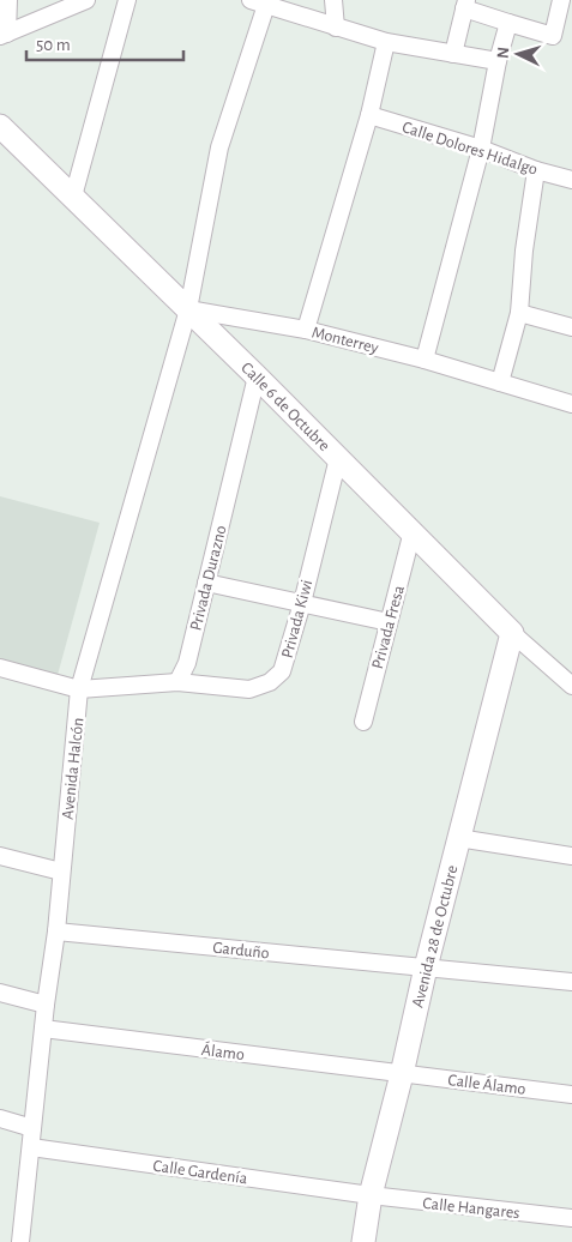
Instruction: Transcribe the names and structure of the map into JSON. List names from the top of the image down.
{
  "streets": {
    "street": [
      "Calle Dolores Hidalgo",
      "Monterrey",
      "Calle 6 de Octubre",
      "Privada Durazno",
      "Privada Kiwi",
      "Privada Fresa",
      "Avenida Halcón",
      "Avenida 28 de Octubre",
      "Garduño",
      "Álamo",
      "Calle Álamo",
      "Calle Gardenía",
      "Calle Hangares"
    ]
  },
  "crossings": [
    ["Monterrey", "Calle 6 de Octubre"],
    ["Monterrey", "Avenida Halcón"],
    ["Calle 6 de Octubre", "Privada Durazno"],
    ["Calle 6 de Octubre", "Privada Kiwi"],
    ["Calle 6 de Octubre", "Privada Fresa"],
    ["Calle 6 de Octubre", "Avenida Halcón"],
    ["Calle 6 de Octubre", "Avenida 28 de Octubre"],
    ["Privada Durazno", "Privada Kiwi"],
    ["Avenida Halcón", "Garduño"],
    ["Avenida Halcón", "Álamo"],
    ["Avenida Halcón", "Calle Gardenía"],
    ["Avenida 28 de Octubre", "Garduño"],
    ["Avenida 28 de Octubre", "Álamo"],
    ["Avenida 28 de Octubre", "Calle Álamo"],
    ["Avenida 28 de Octubre", "Calle Gardenía"],
    ["Avenida 28 de Octubre", "Calle Hangares"],
    ["Álamo", "Calle Álamo"],
    ["Calle Gardenía", "Calle Hangares"]
  ],
  "scale_bar": "50 m",
  "north": "left"
}
